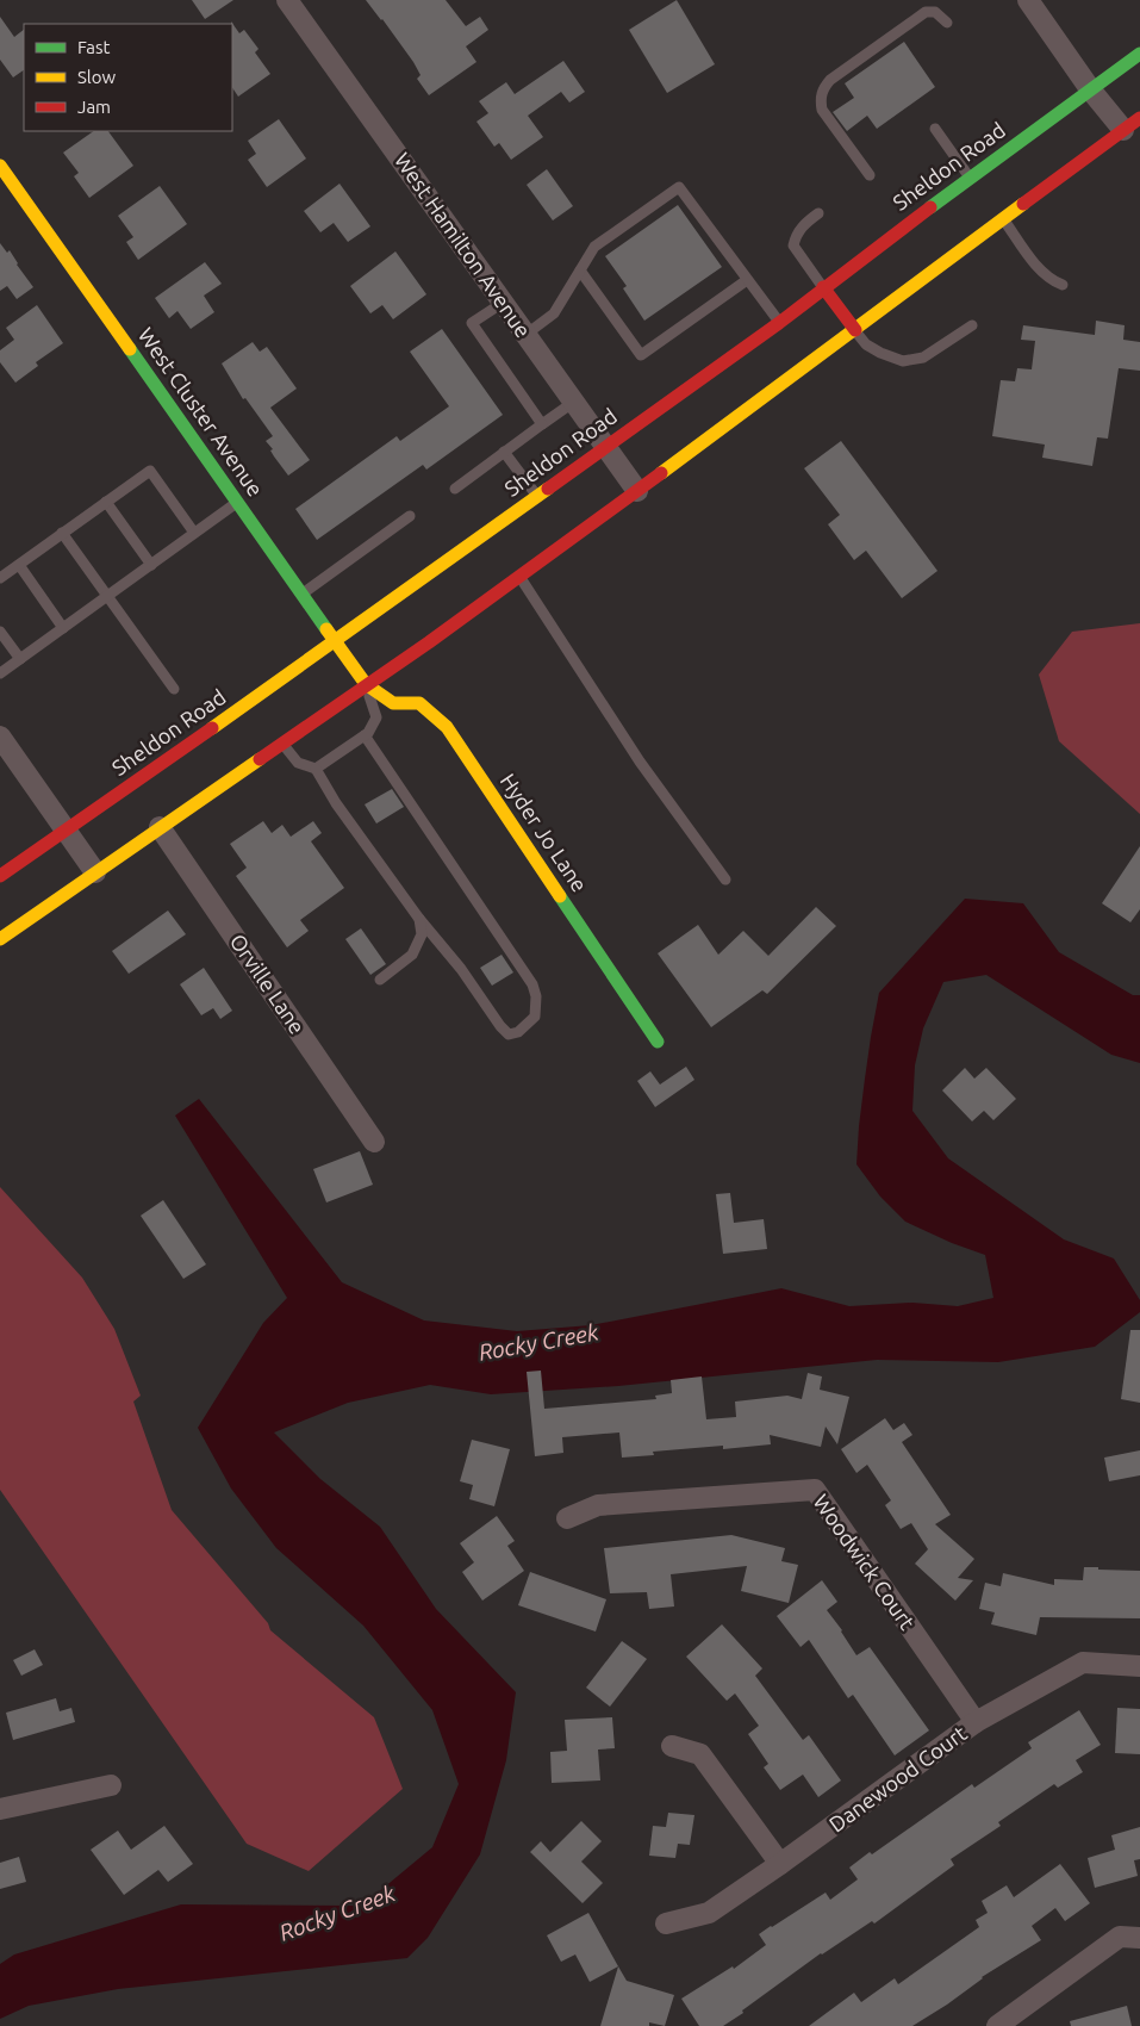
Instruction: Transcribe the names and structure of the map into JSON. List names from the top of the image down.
{
  "streets": {
    "main road": ["Sheldon Road", "West Cluster Avenue", "Hyder Jo Lane"],
    "street": [
      "West Hamilton Avenue",
      "Orville Lane",
      "Woodwick Court",
      "Danewood Court"
    ]
  },
  "crossings": [
    ["Sheldon Road", "West Hamilton Avenue"],
    ["Sheldon Road", "West Cluster Avenue"],
    ["West Cluster Avenue", "Hyder Jo Lane"],
    ["Woodwick Court", "Danewood Court"]
  ],
  "water": ["Rocky Creek"],
  "legend": ["Fast", "Slow", "Jam"]
}
